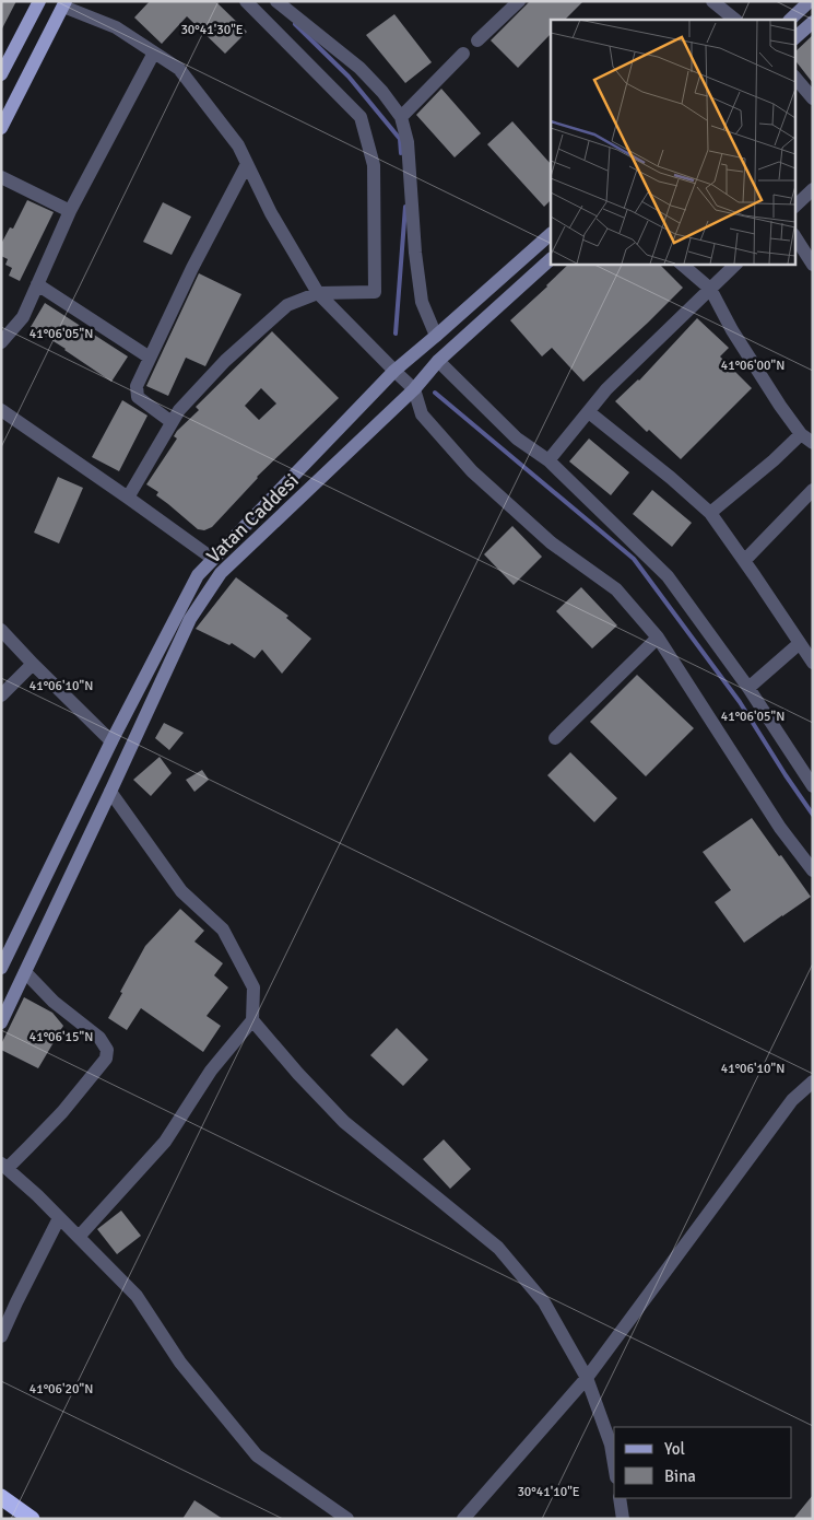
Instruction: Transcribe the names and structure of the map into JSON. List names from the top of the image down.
{
  "streets": {
    "main road": ["Vatan Caddesi"]
  },
  "legend": ["Yol", "Bina"],
  "coordinates": [
    "30°41'30\"E",
    "41°06'05\"N",
    "41°06'00\"N",
    "41°06'10\"N",
    "41°06'15\"N",
    "41°06'20\"N",
    "30°41'10\"E"
  ]
}
